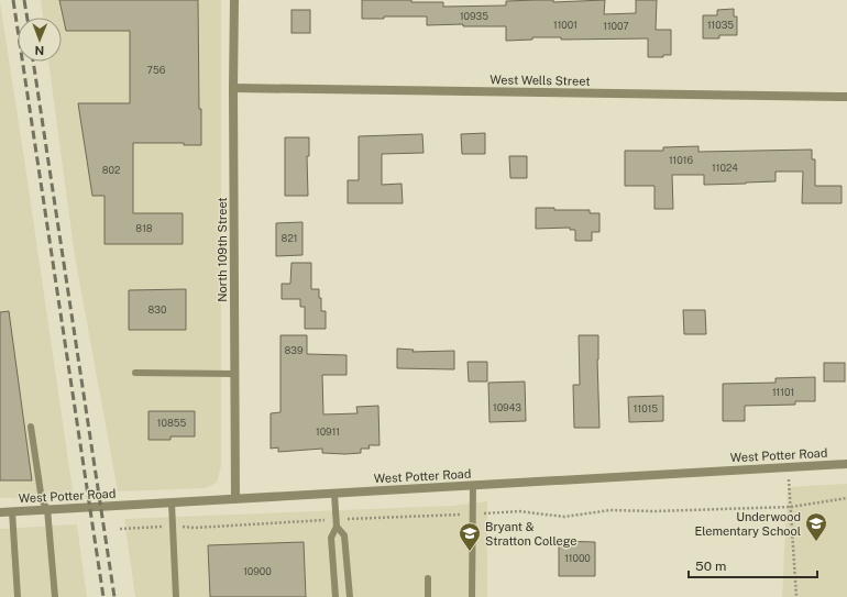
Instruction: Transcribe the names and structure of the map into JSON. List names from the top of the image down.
{
  "streets": {
    "street": ["West Wells Street", "North 109th Street", "West Potter Road"]
  },
  "crossings": [
    ["West Wells Street", "North 109th Street"],
    ["North 109th Street", "West Potter Road"]
  ],
  "places": {
    "school or university": ["Underwood Elementary School", "Bryant & Stratton College"]
  },
  "house_numbers": [
    "10935",
    "11001",
    "11035",
    "11007",
    "756",
    "11016",
    "11024",
    "802",
    "818",
    "821",
    "830",
    "839",
    "11101",
    "10943",
    "11015",
    "10855",
    "10911",
    "11000",
    "10900"
  ],
  "scale_bar": "50 m",
  "north": "bottom"
}
